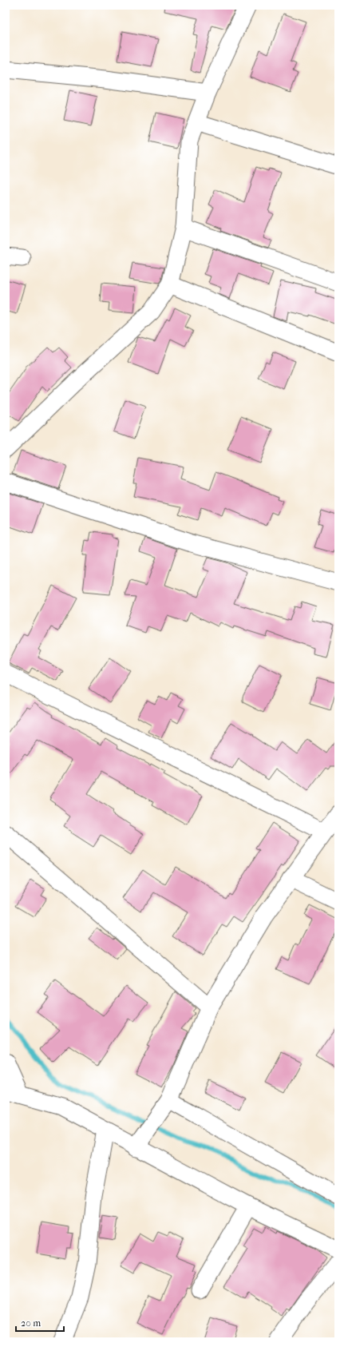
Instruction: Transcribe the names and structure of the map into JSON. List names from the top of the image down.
{
  "scale_bar": "20 m"
}
